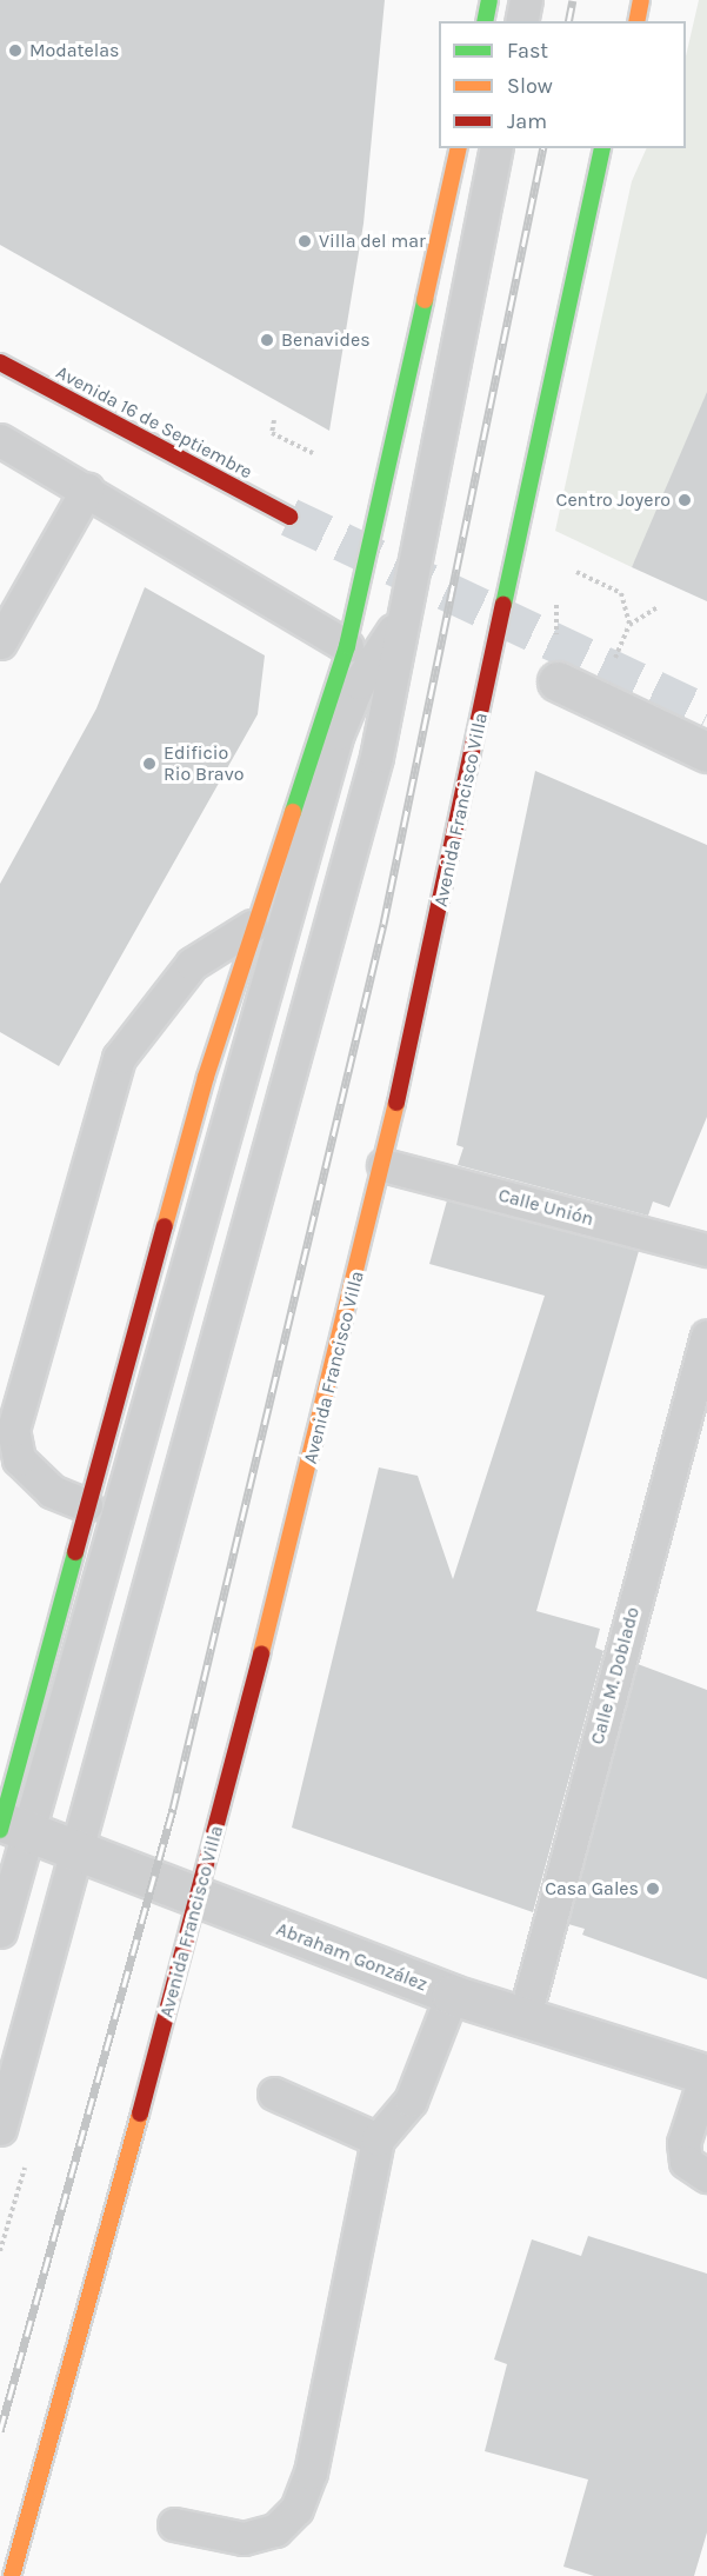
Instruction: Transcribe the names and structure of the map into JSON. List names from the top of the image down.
{
  "streets": {
    "main road": ["Avenida 16 de Septiembre", "Avenida Francisco Villa"],
    "street": ["Abraham González"],
    "lane": ["Calle Unión", "Calle M. Doblado"]
  },
  "crossings": [
    ["Avenida Francisco Villa", "Calle Unión"],
    ["Avenida Francisco Villa", "Abraham González"],
    ["Calle M. Doblado", "Abraham González"]
  ],
  "places": [
    "Modatelas",
    "Villa del mar",
    "Benavides",
    "Centro Joyero",
    "Edificio Rio Bravo",
    "Casa Gales"
  ],
  "legend": ["Fast", "Slow", "Jam"]
}
